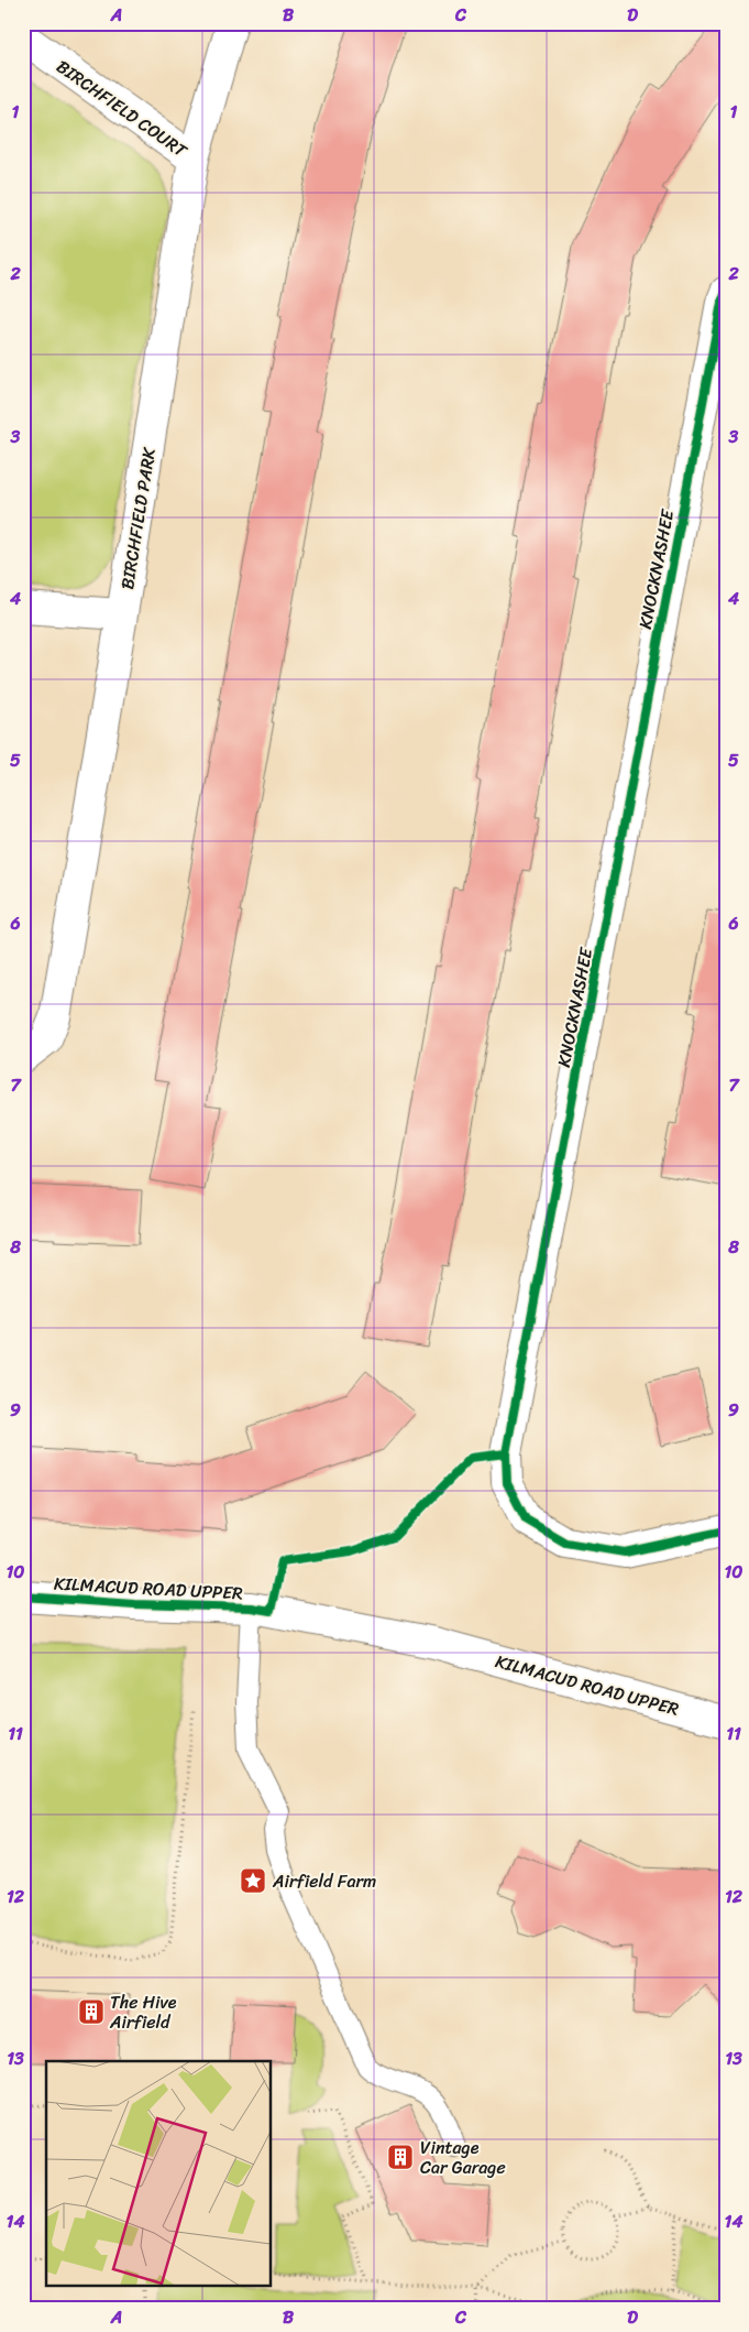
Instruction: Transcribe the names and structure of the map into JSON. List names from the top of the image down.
{
  "streets": {
    "street": [
      "BIRCHFIELD COURT",
      "BIRCHFIELD PARK",
      "KNOCKNASHEE",
      "KILMACUD ROAD UPPER"
    ]
  },
  "crossings": [
    ["BIRCHFIELD COURT", "BIRCHFIELD PARK"]
  ],
  "places": {
    "place": ["Airfield Farm"],
    "building": ["The Hive Airfield", "Vintage Car Garage"]
  },
  "grid": {
    "columns": [
      "A",
      "B",
      "C",
      "D"
    ],
    "rows": [
      "1",
      "2",
      "3",
      "4",
      "5",
      "6",
      "7",
      "8",
      "9",
      "10",
      "11",
      "12",
      "13",
      "14"
    ]
  }
}
